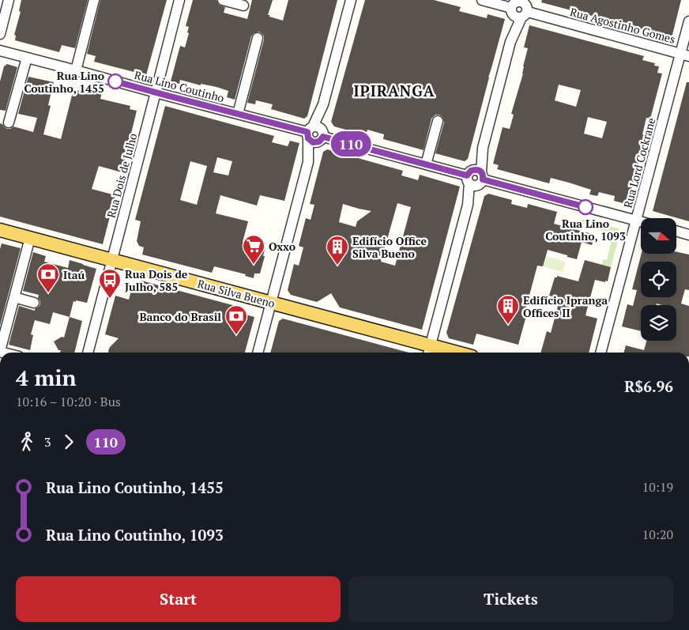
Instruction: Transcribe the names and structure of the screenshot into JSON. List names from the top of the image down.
{
  "streets": {
    "main road": ["Rua Silva Bueno"],
    "street": [
      "Rua Agostinho Gomes",
      "Rua Lino Coutinho",
      "Rua Lord Cockrane",
      "Rua Dois de Julho"
    ]
  },
  "crossings": [
    ["Rua Agostinho Gomes", "Rua Lord Cockrane"],
    ["Rua Lino Coutinho", "Rua Lord Cockrane"],
    ["Rua Lino Coutinho", "Rua Dois de Julho"],
    ["Rua Dois de Julho", "Rua Silva Bueno"]
  ],
  "districts": ["IPIRANGA"],
  "places": {
    "other": ["Rua Lino Coutinho, 1455", "Rua Lino Coutinho, 1093"],
    "supermarket": ["Oxxo"],
    "building": ["Edifício Office Silva Bueno", "Edifício Ipranga Offices II"],
    "bank": ["Itaú", "Banco do Brasil"],
    "bus stop": ["Rua Dois de Julho, 585"]
  },
  "lines": ["bus line 110"],
  "north": "right",
  "page": {
    "on_map": "110",
    "heading": ["4 min", "10:16 – 10:20 · Bus", "R$6.96"],
    "legs": ["3", "110"],
    "list": [
      {
        "name": "Rua Lino Coutinho, 1455",
        "value": "10:19"
      },
      {
        "name": "Rua Lino Coutinho, 1093",
        "value": "10:20"
      }
    ],
    "buttons": ["Start", "Tickets"]
  }
}
